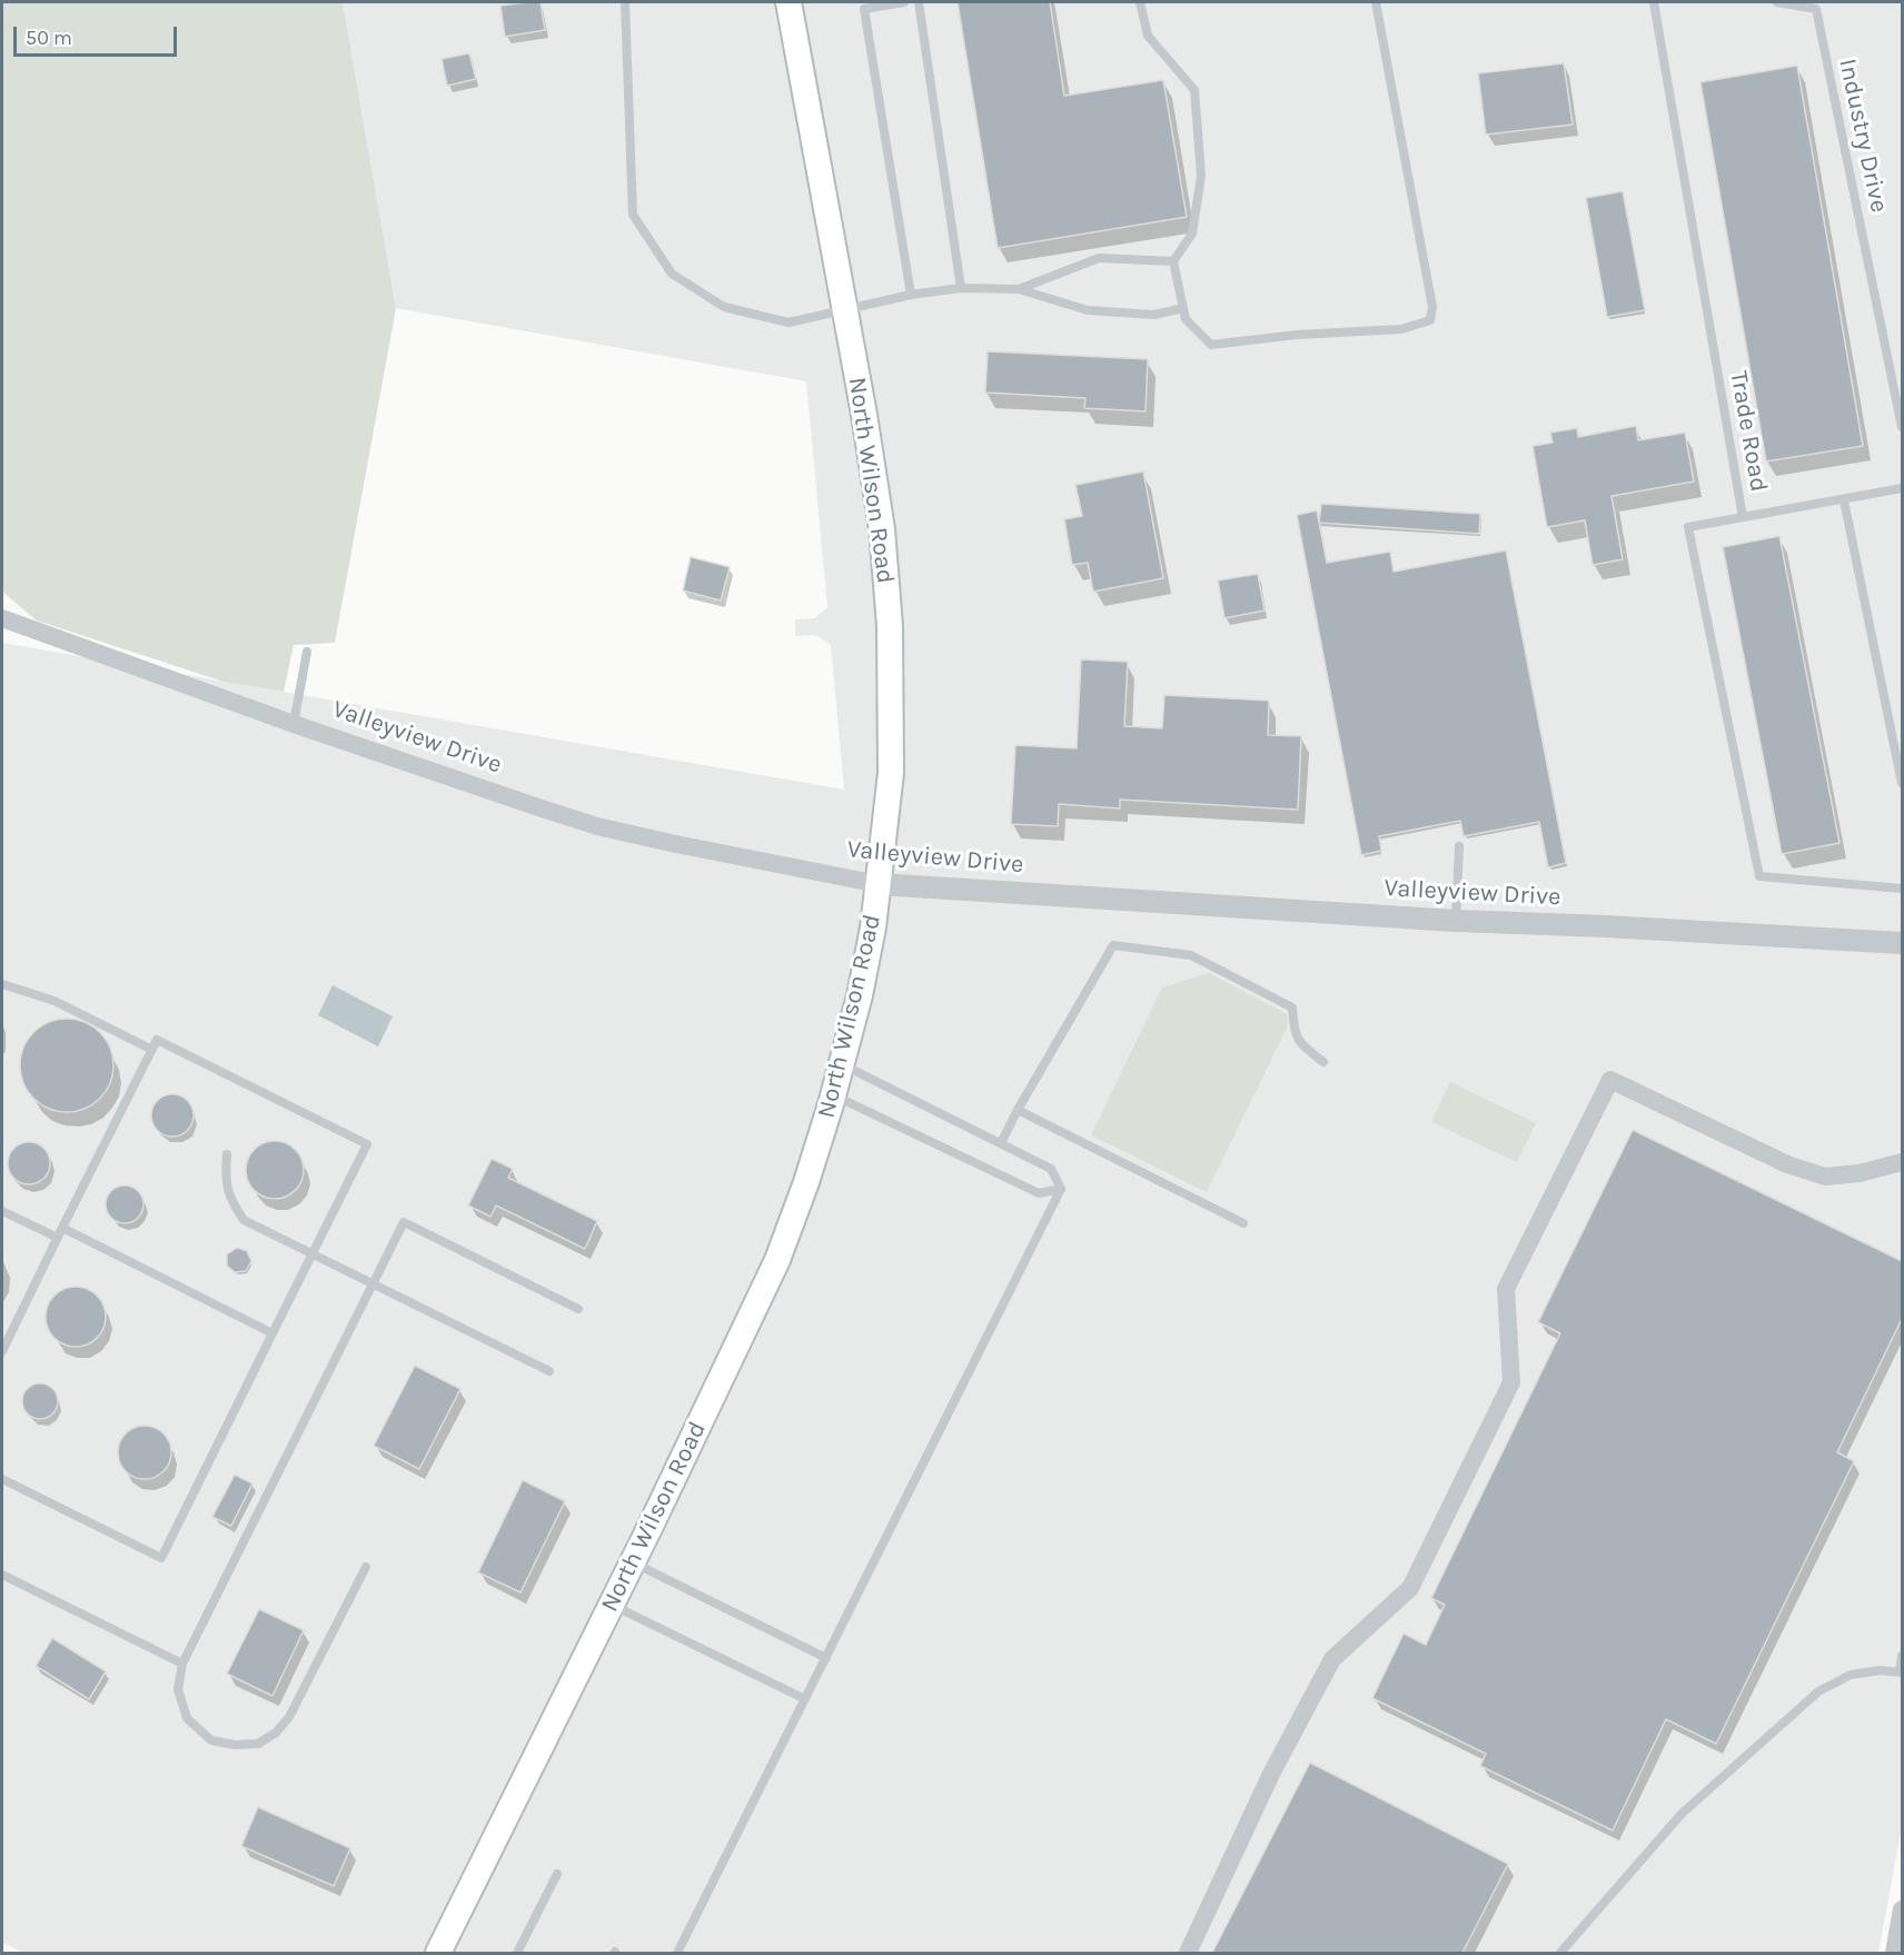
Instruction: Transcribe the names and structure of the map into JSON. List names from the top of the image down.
{
  "streets": {
    "main road": ["North Wilson Road"],
    "street": ["Valleyview Drive"],
    "lane": ["Industry Drive", "Trade Road"]
  },
  "crossings": [
    ["North Wilson Road", "Valleyview Drive"]
  ],
  "scale_bar": "50 m"
}
